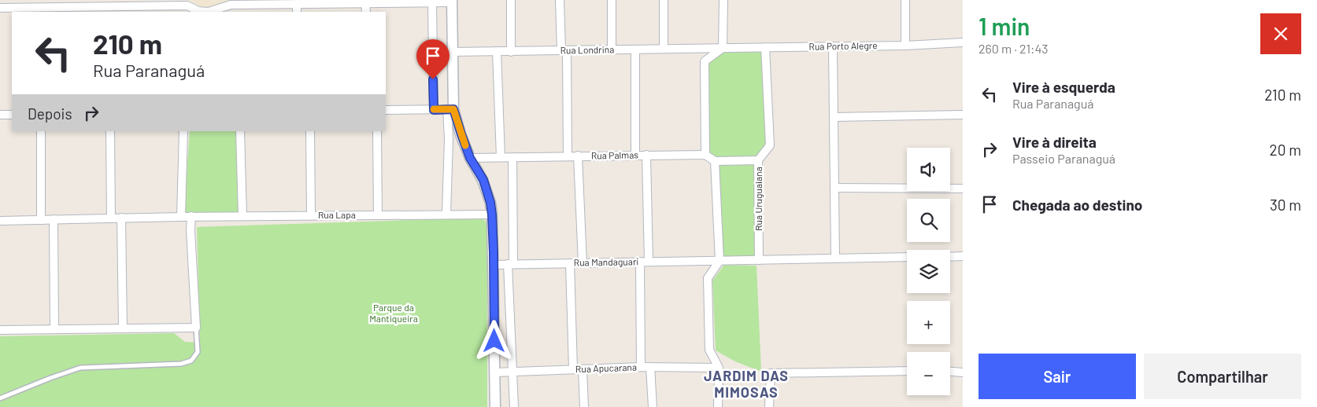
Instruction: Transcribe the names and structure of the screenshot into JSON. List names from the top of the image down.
{
  "streets": {
    "street": [
      "Rua Porto Alegre",
      "Rua Londrina",
      "Rua Palmas",
      "Rua Uruguaiana",
      "Rua Lapa",
      "Rua Mandaguari",
      "Rua Apucarana"
    ]
  },
  "crossings": [
    ["Rua Porto Alegre", "Rua Londrina"],
    ["Rua Porto Alegre", "Rua Uruguaiana"],
    ["Rua Uruguaiana", "Rua Mandaguari"]
  ],
  "districts": ["JARDIM DAS MIMOSAS"],
  "parks": ["Parque da Mantiqueira"],
  "page": {
    "heading": ["1 min", "260 m · 21:43"],
    "turn": ["210 m", "Rua Paranaguá"],
    "list": [
      {
        "name": "Vire à esquerda",
        "note": "Rua Paranaguá",
        "value": "210 m"
      },
      {
        "name": "Vire à direita",
        "note": "Passeio Paranaguá",
        "value": "20 m"
      },
      {
        "name": "Chegada ao destino",
        "value": "30 m"
      }
    ],
    "then": "Depois",
    "map_buttons": ["+", "−"],
    "buttons": ["Sair", "Compartilhar"]
  }
}
